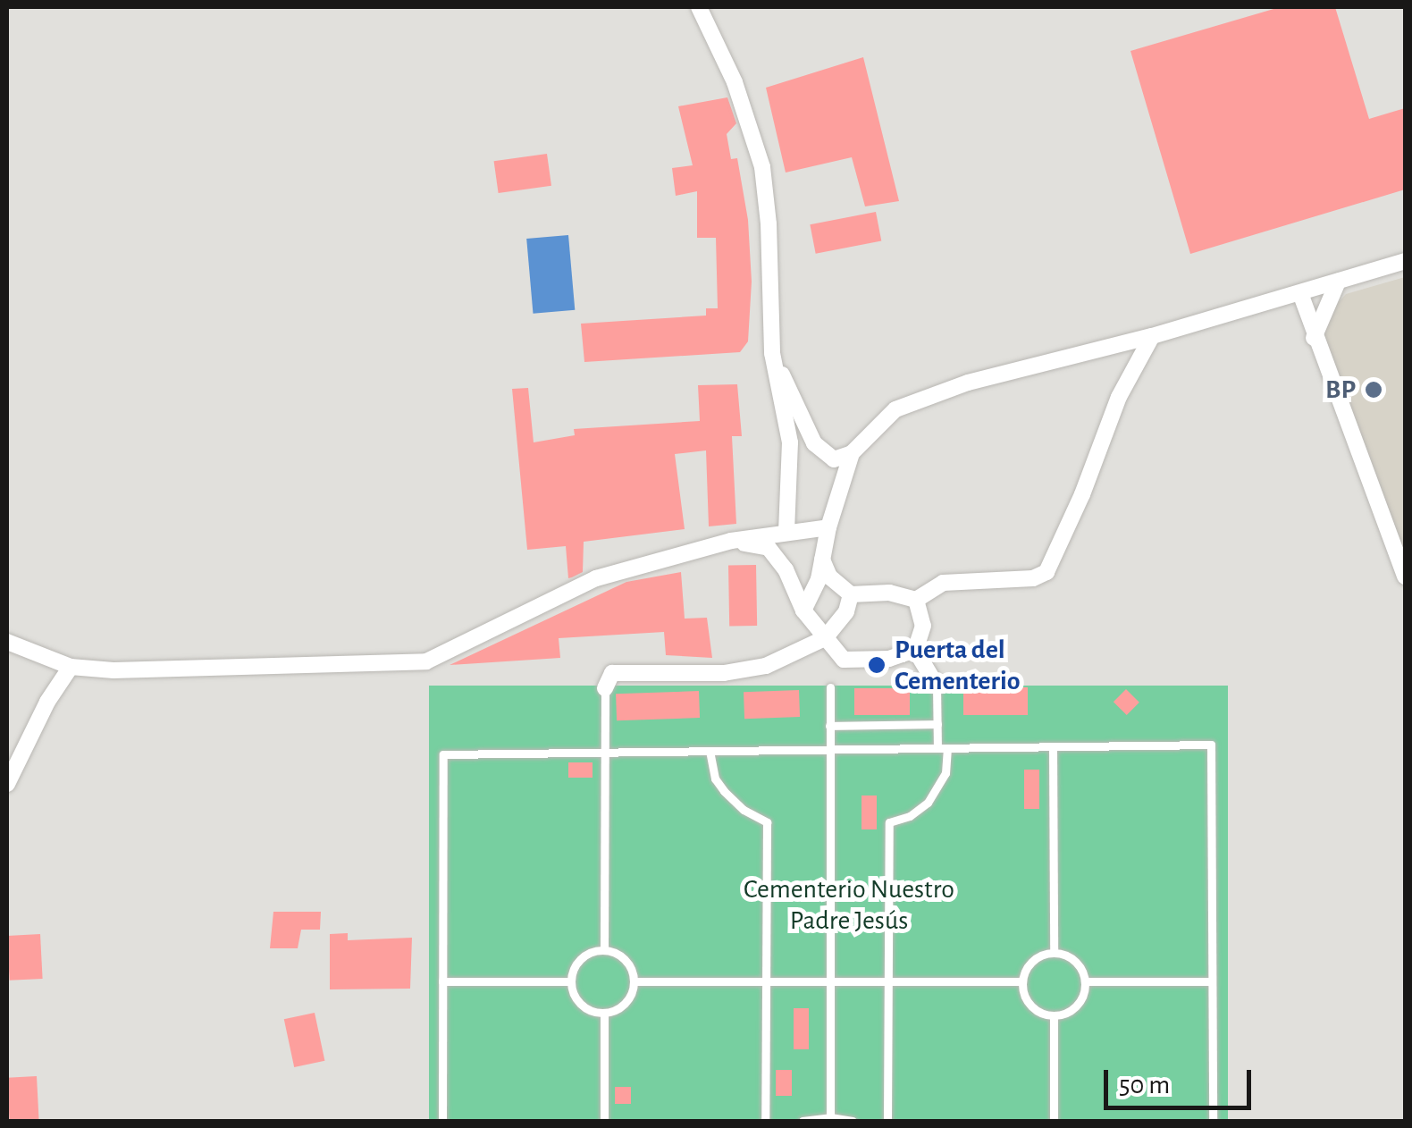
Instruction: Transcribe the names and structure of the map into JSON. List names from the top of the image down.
{
  "parks": ["Cementerio Nuestro Padre Jesús"],
  "places": ["BP", "Puerta del Cementerio"],
  "scale_bar": "50 m"
}
